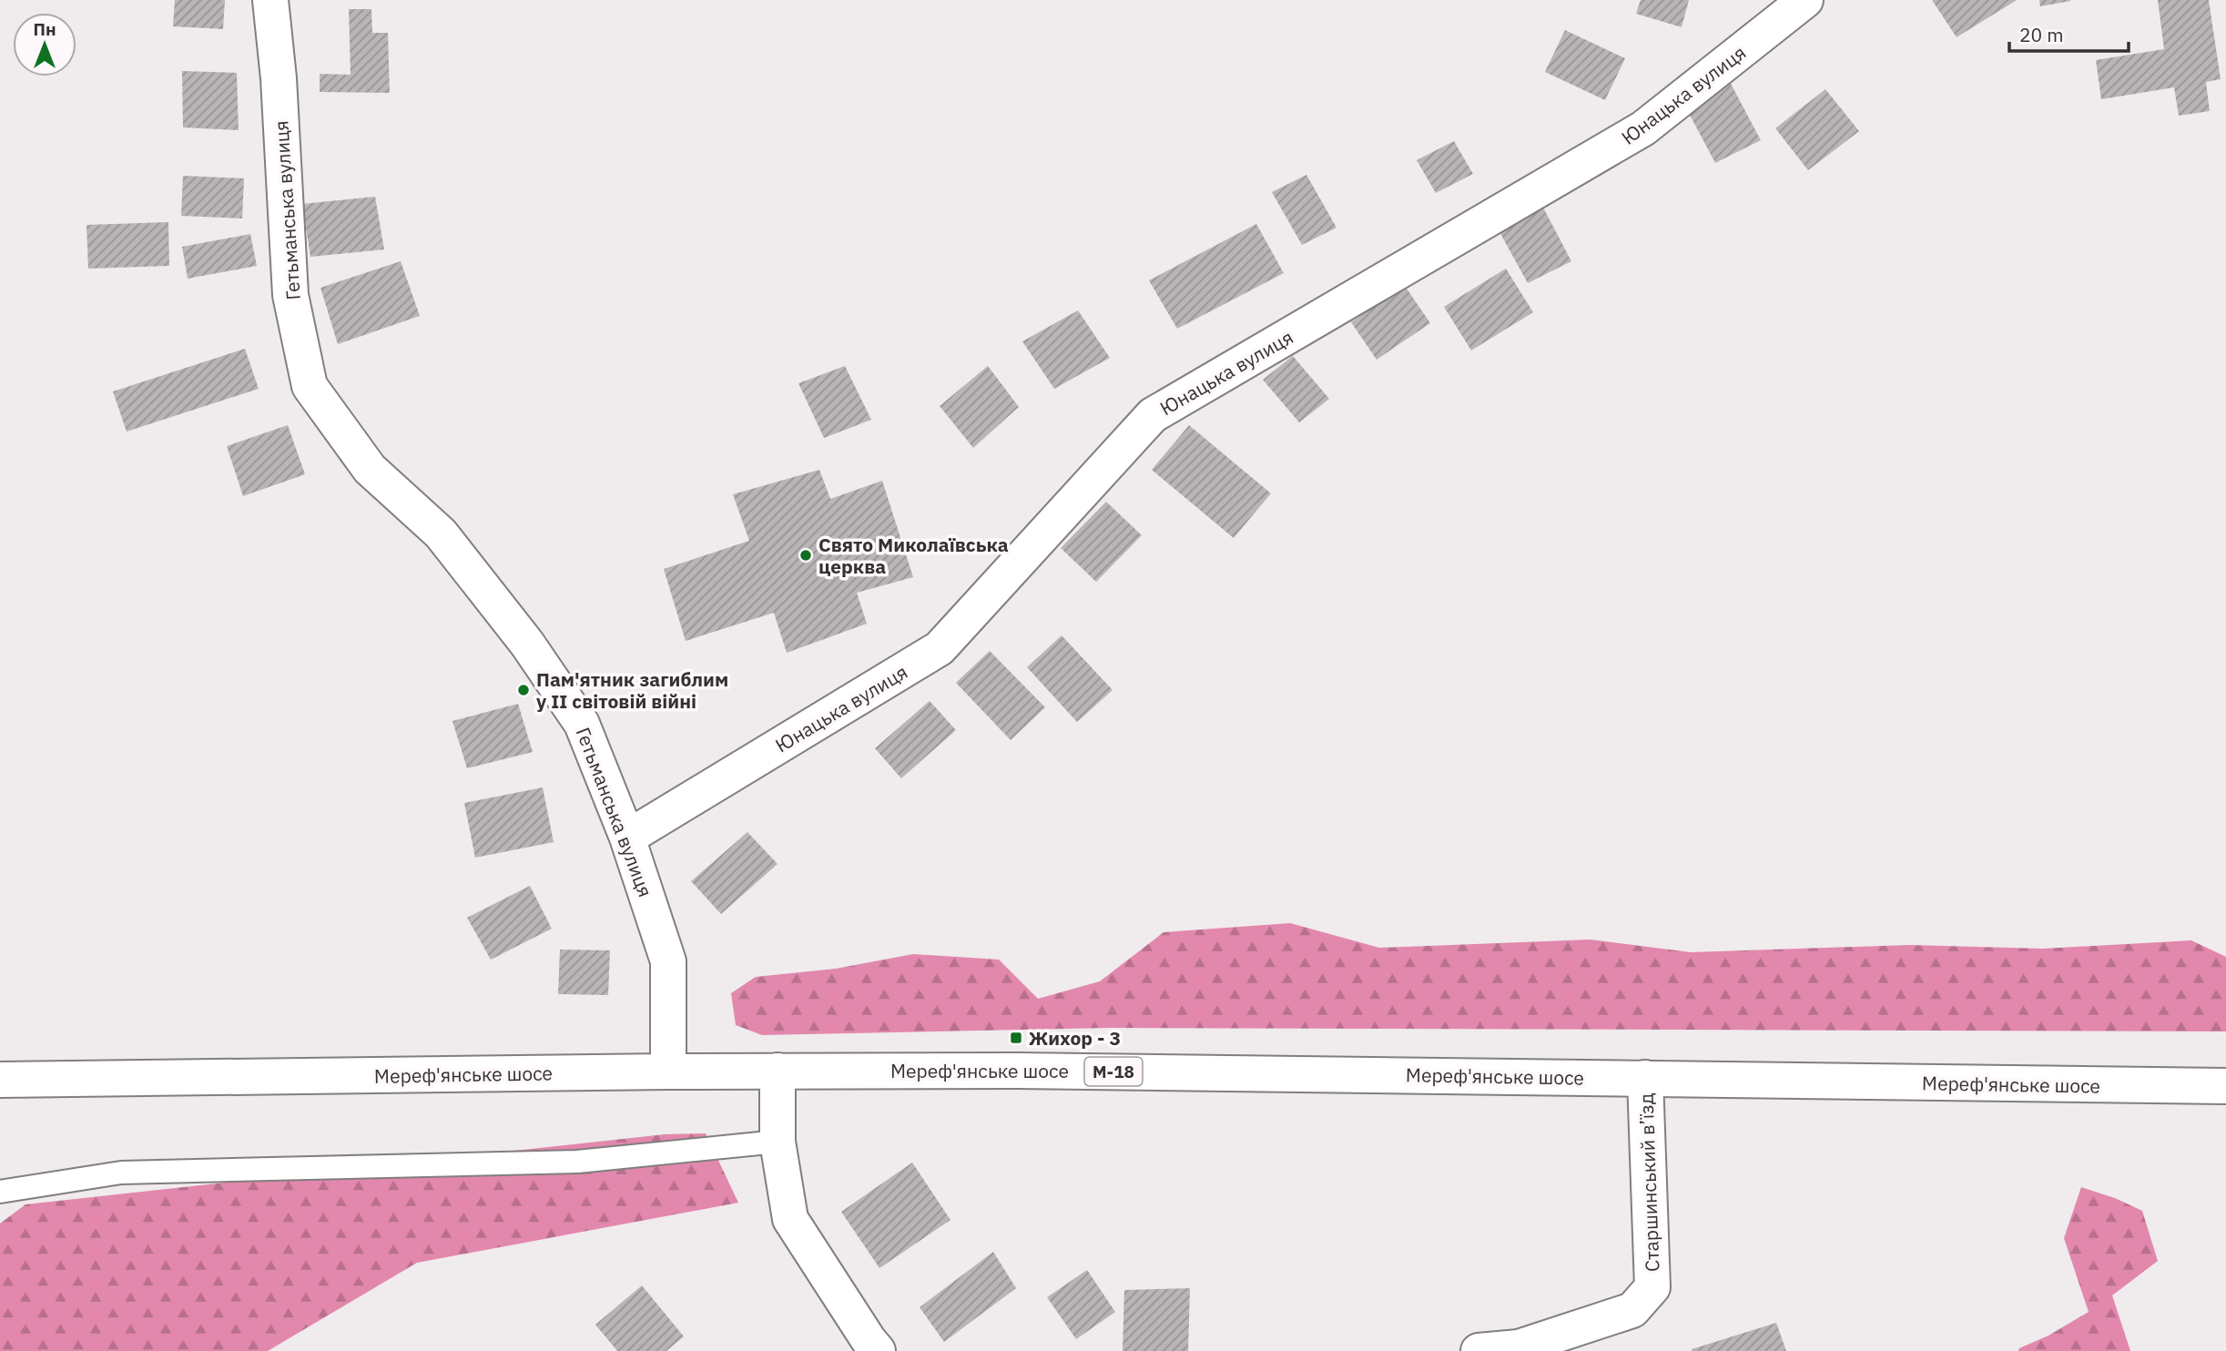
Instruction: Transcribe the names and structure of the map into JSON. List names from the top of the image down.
{
  "streets": {
    "main road": [
      "Юнацька вулиця",
      "Гетьманська вулиця",
      "Мереф'янське шосе",
      "М-18",
      "Старшинський в’їзд"
    ]
  },
  "crossings": [
    ["Юнацька вулиця", "Гетьманська вулиця"],
    ["Гетьманська вулиця", "Мереф'янське шосе"],
    ["Мереф'янське шосе", "Старшинський в’їзд"]
  ],
  "places": {
    "other": ["Свято Миколаївська церква", "Пам'ятник загиблим у II світовій війні"],
    "transit": ["Жихор - 3"]
  },
  "scale_bar": "20 m",
  "north": "top"
}
